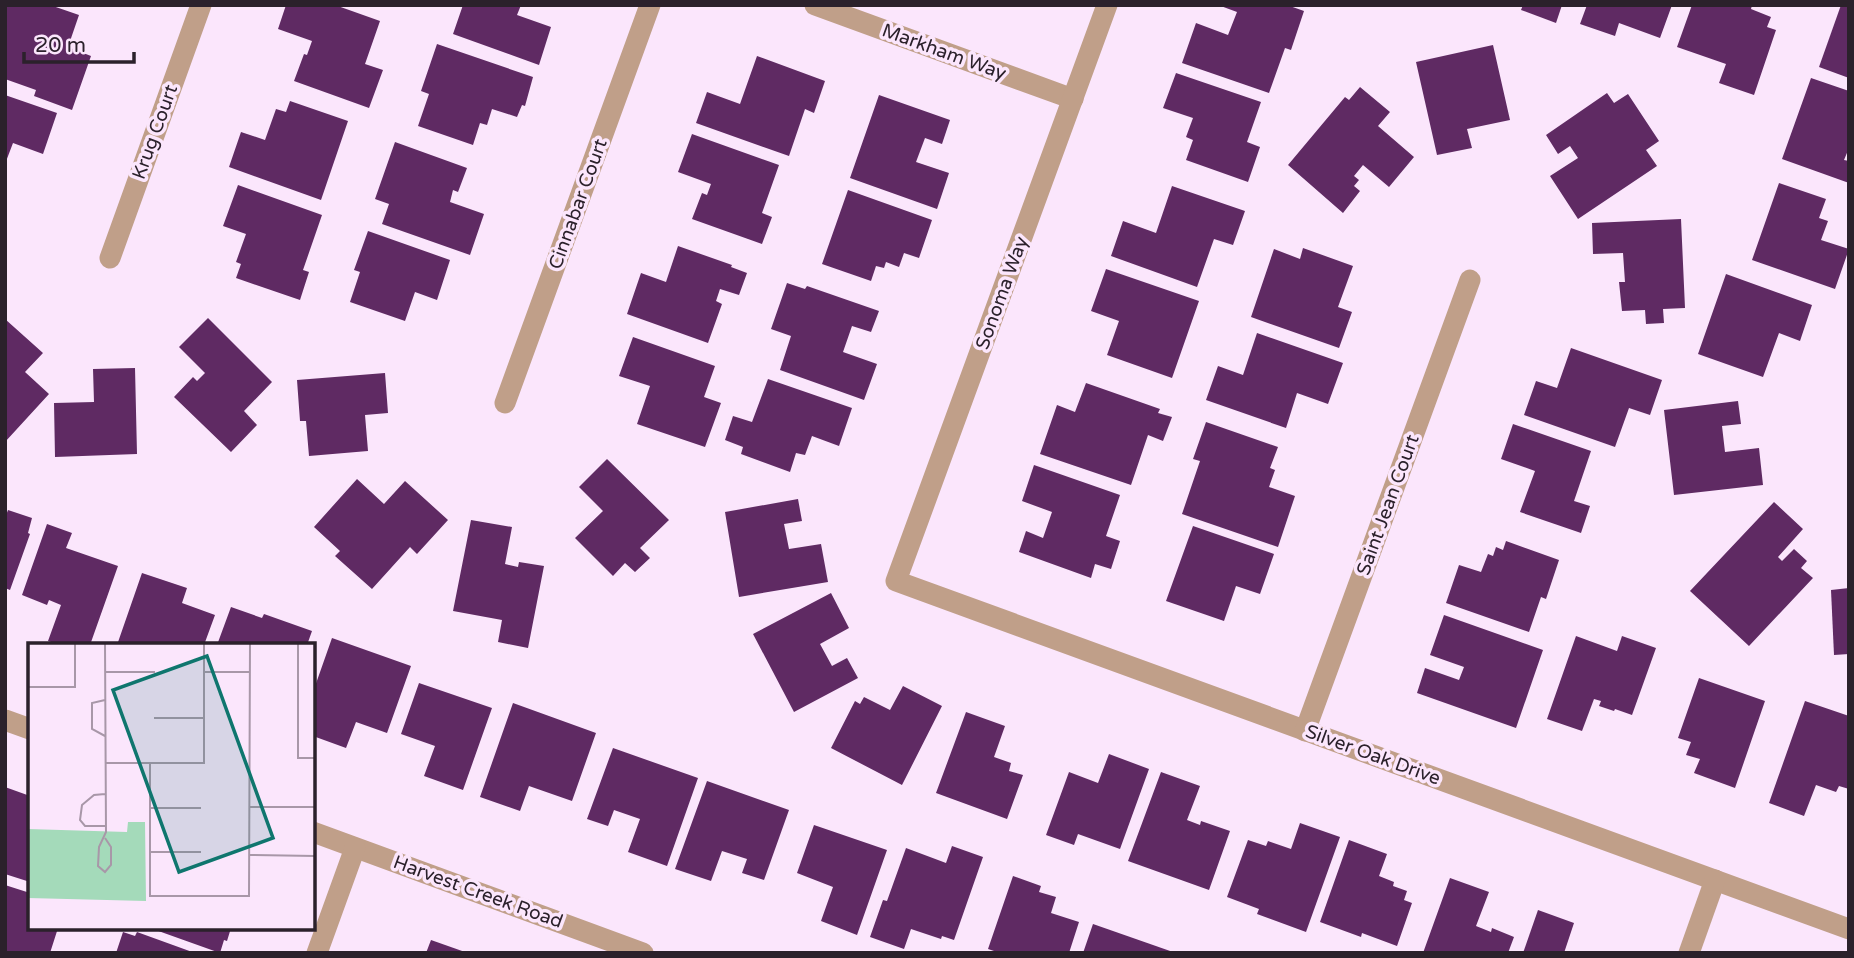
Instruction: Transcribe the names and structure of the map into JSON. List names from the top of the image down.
{
  "streets": {
    "street": [
      "Markham Way",
      "Krug Court",
      "Cinnabar Court",
      "Sonoma Way",
      "Saint Jean Court",
      "Silver Oak Drive",
      "Harvest Creek Road"
    ]
  },
  "crossings": [
    ["Markham Way", "Sonoma Way"],
    ["Sonoma Way", "Silver Oak Drive"],
    ["Saint Jean Court", "Silver Oak Drive"]
  ],
  "scale_bar": "20 m"
}
